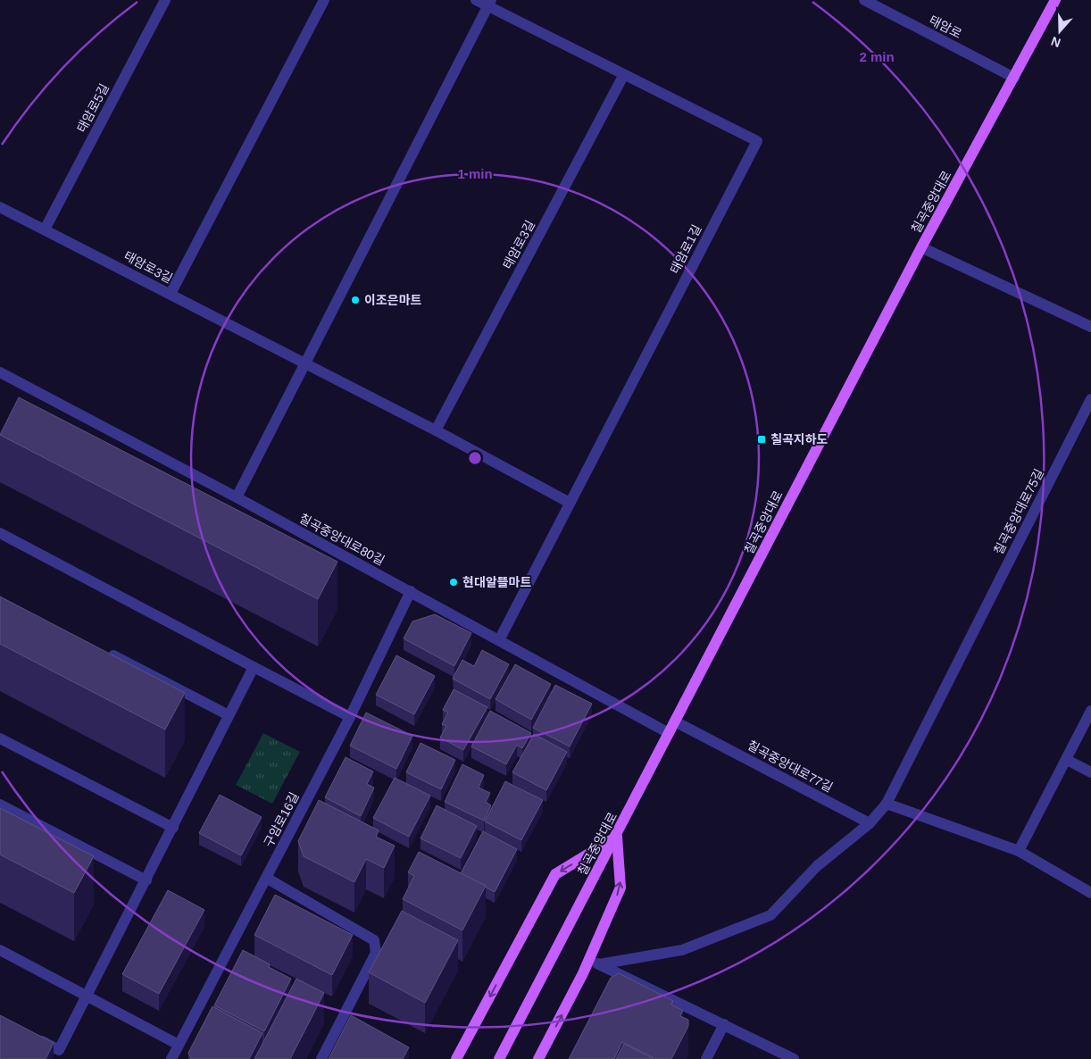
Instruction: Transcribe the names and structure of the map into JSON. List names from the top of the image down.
{
  "streets": {
    "main road": ["칠곡중앙대로"],
    "street": [
      "태암로",
      "태암로5길",
      "태암로3길",
      "태암로1길",
      "칠곡중앙대로75길",
      "칠곡중앙대로80길",
      "칠곡중앙대로77길",
      "구암로16길"
    ]
  },
  "crossings": [
    ["태암로", "칠곡중앙대로"],
    ["태암로5길", "태암로3길"],
    ["칠곡중앙대로", "칠곡중앙대로80길"],
    ["칠곡중앙대로", "칠곡중앙대로77길"],
    ["태암로3길", "태암로1길"],
    ["태암로1길", "칠곡중앙대로80길"],
    ["칠곡중앙대로80길", "구암로16길"]
  ],
  "places": {
    "other": ["이조은마트", "현대알뜰마트"],
    "transit": ["칠곡지하도"]
  },
  "north": "bottom",
  "rings": ["2 min", "1 min"]
}
